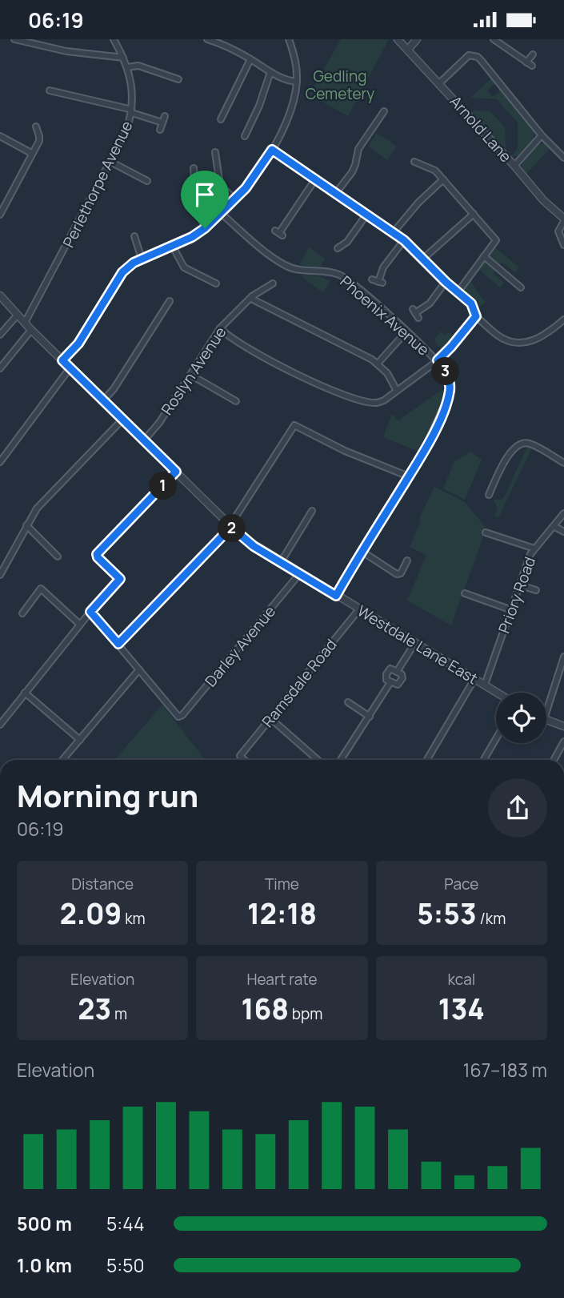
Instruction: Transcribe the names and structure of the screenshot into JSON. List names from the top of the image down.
{
  "streets": {
    "street": [
      "Arnold Lane",
      "Perlethorpe Avenue",
      "Phoenix Avenue",
      "Roslyn Avenue",
      "Priory Road",
      "Westdale Lane East",
      "Darley Avenue",
      "Ramsdale Road"
    ]
  },
  "crossings": [
    ["Perlethorpe Avenue", "Westdale Lane East"],
    ["Phoenix Avenue", "Westdale Lane East"],
    ["Roslyn Avenue", "Westdale Lane East"],
    ["Priory Road", "Westdale Lane East"],
    ["Westdale Lane East", "Darley Avenue"],
    ["Westdale Lane East", "Ramsdale Road"]
  ],
  "parks": ["Gedling Cemetery"],
  "page": {
    "status": "06:19",
    "pins": ["3", "1", "2"],
    "heading": ["Morning run", "06:19"],
    "stats": [
      ["Distance", "2.09 km"],
      ["Time", "12:18"],
      ["Pace", "5:53 /km"],
      ["Elevation", "23 m"],
      ["Heart rate", "168 bpm"],
      ["kcal", "134"]
    ],
    "chart": ["Elevation", "167–183 m"],
    "list": [
      {
        "name": "500 m",
        "note": "5:44"
      },
      {
        "name": "1.0 km",
        "note": "5:50"
      }
    ]
  }
}
